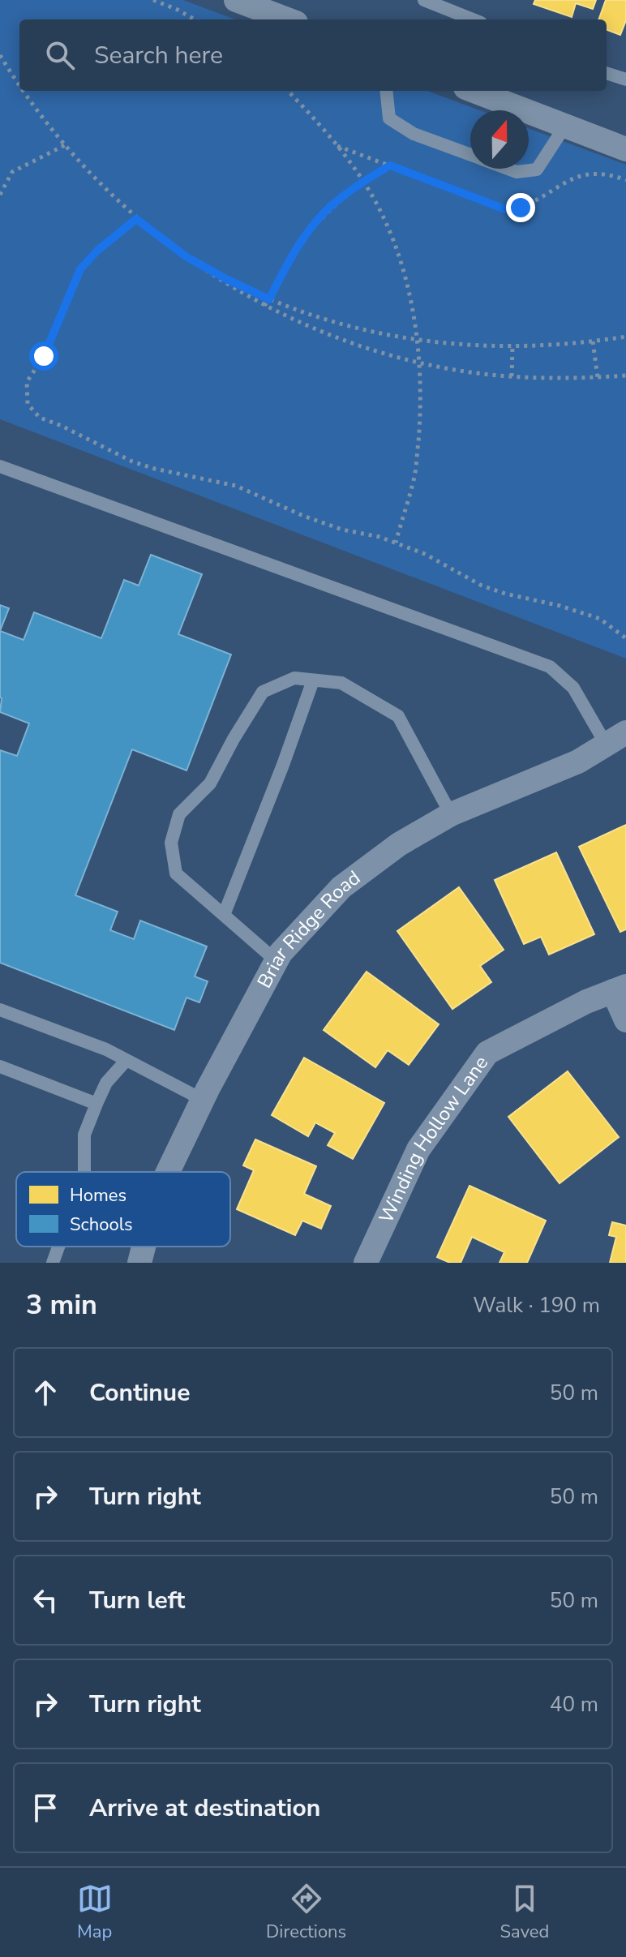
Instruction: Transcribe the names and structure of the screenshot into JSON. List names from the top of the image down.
{
  "streets": {
    "street": ["Briar Ridge Road", "Winding Hollow Lane"]
  },
  "legend": ["Homes", "Schools"],
  "north": "top",
  "page": {
    "search": "Search here",
    "heading": ["3 min", "Walk · 190 m"],
    "list": [
      ["Continue", "50 m"],
      ["Turn right", "50 m"],
      ["Turn left", "50 m"],
      ["Turn right", "40 m"],
      "Arrive at destination"
    ],
    "nav": ["Map", "Directions", "Saved"]
  }
}
